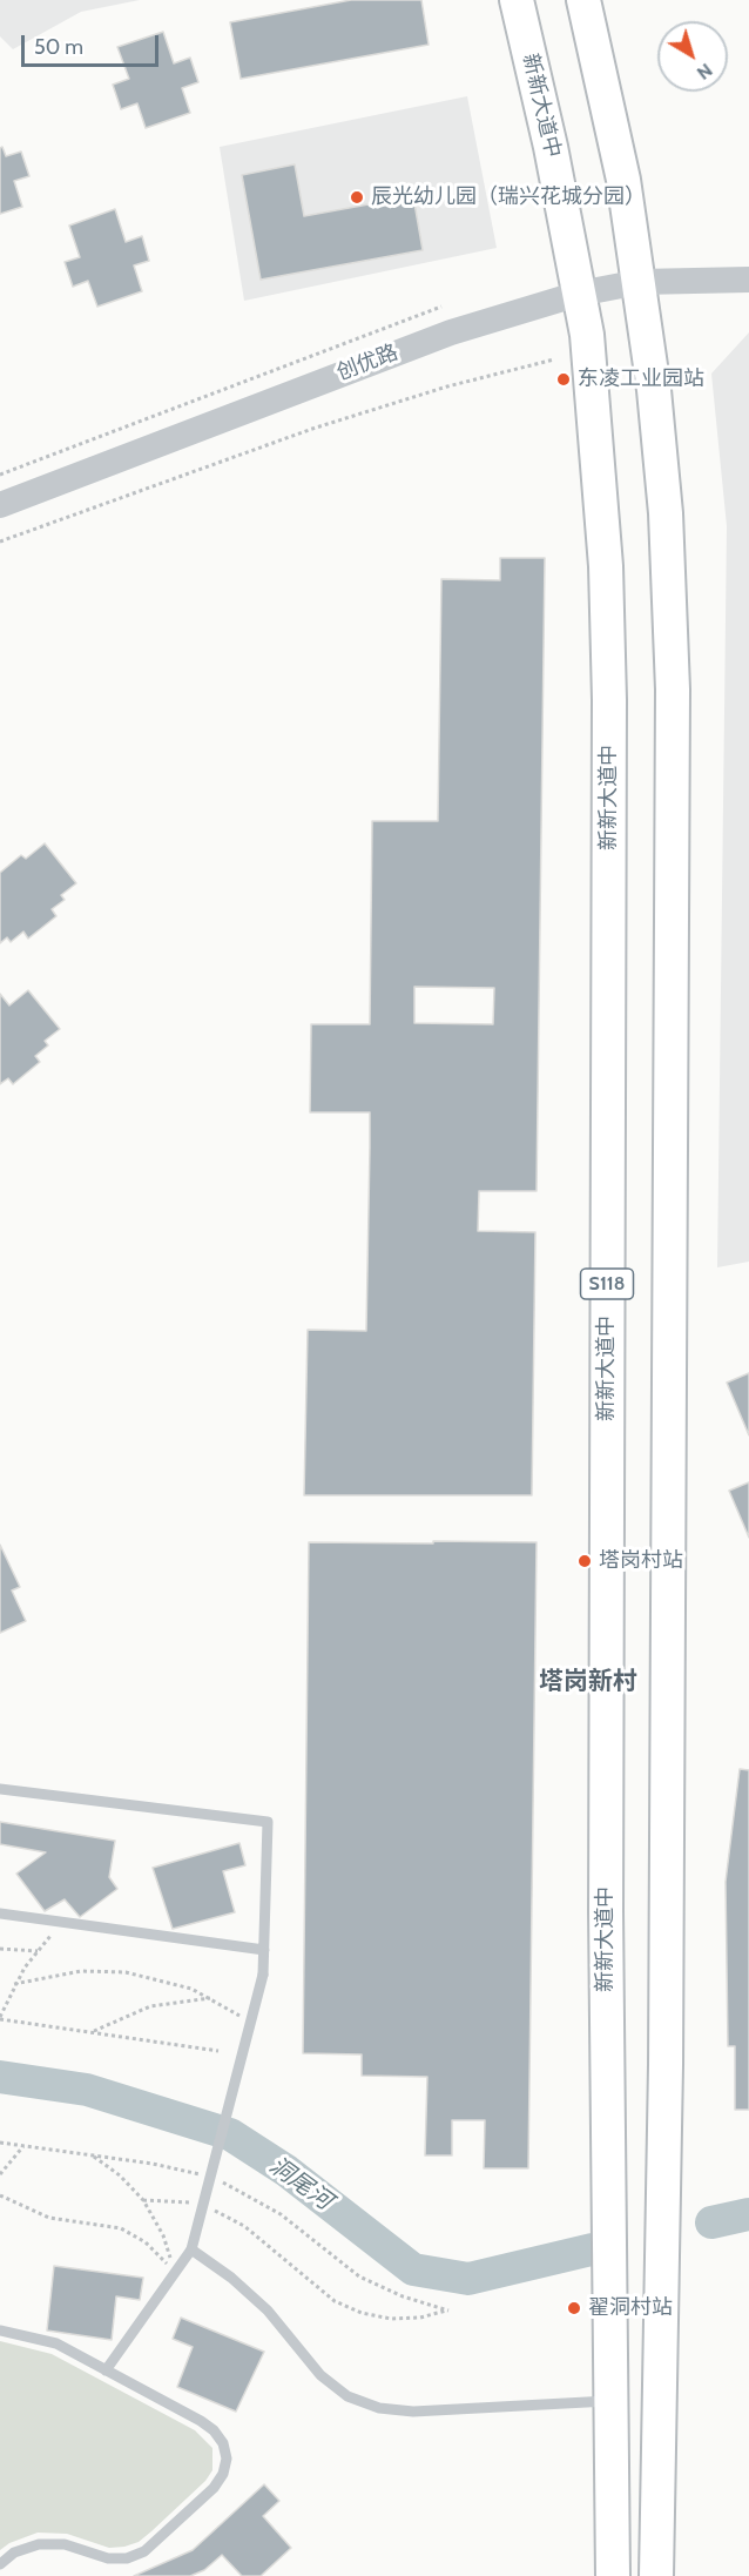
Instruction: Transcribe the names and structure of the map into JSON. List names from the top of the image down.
{
  "streets": {
    "main road": ["新新大道中", "S118"],
    "street": ["创优路"]
  },
  "crossings": [
    ["新新大道中", "创优路"]
  ],
  "districts": ["塔岗新村"],
  "water": ["洞尾河"],
  "places": [
    "辰光幼儿园（瑞兴花城分园）",
    "东凌工业园站",
    "塔岗村站",
    "翟洞村站"
  ],
  "scale_bar": "50 m",
  "north": "bottom right"
}
